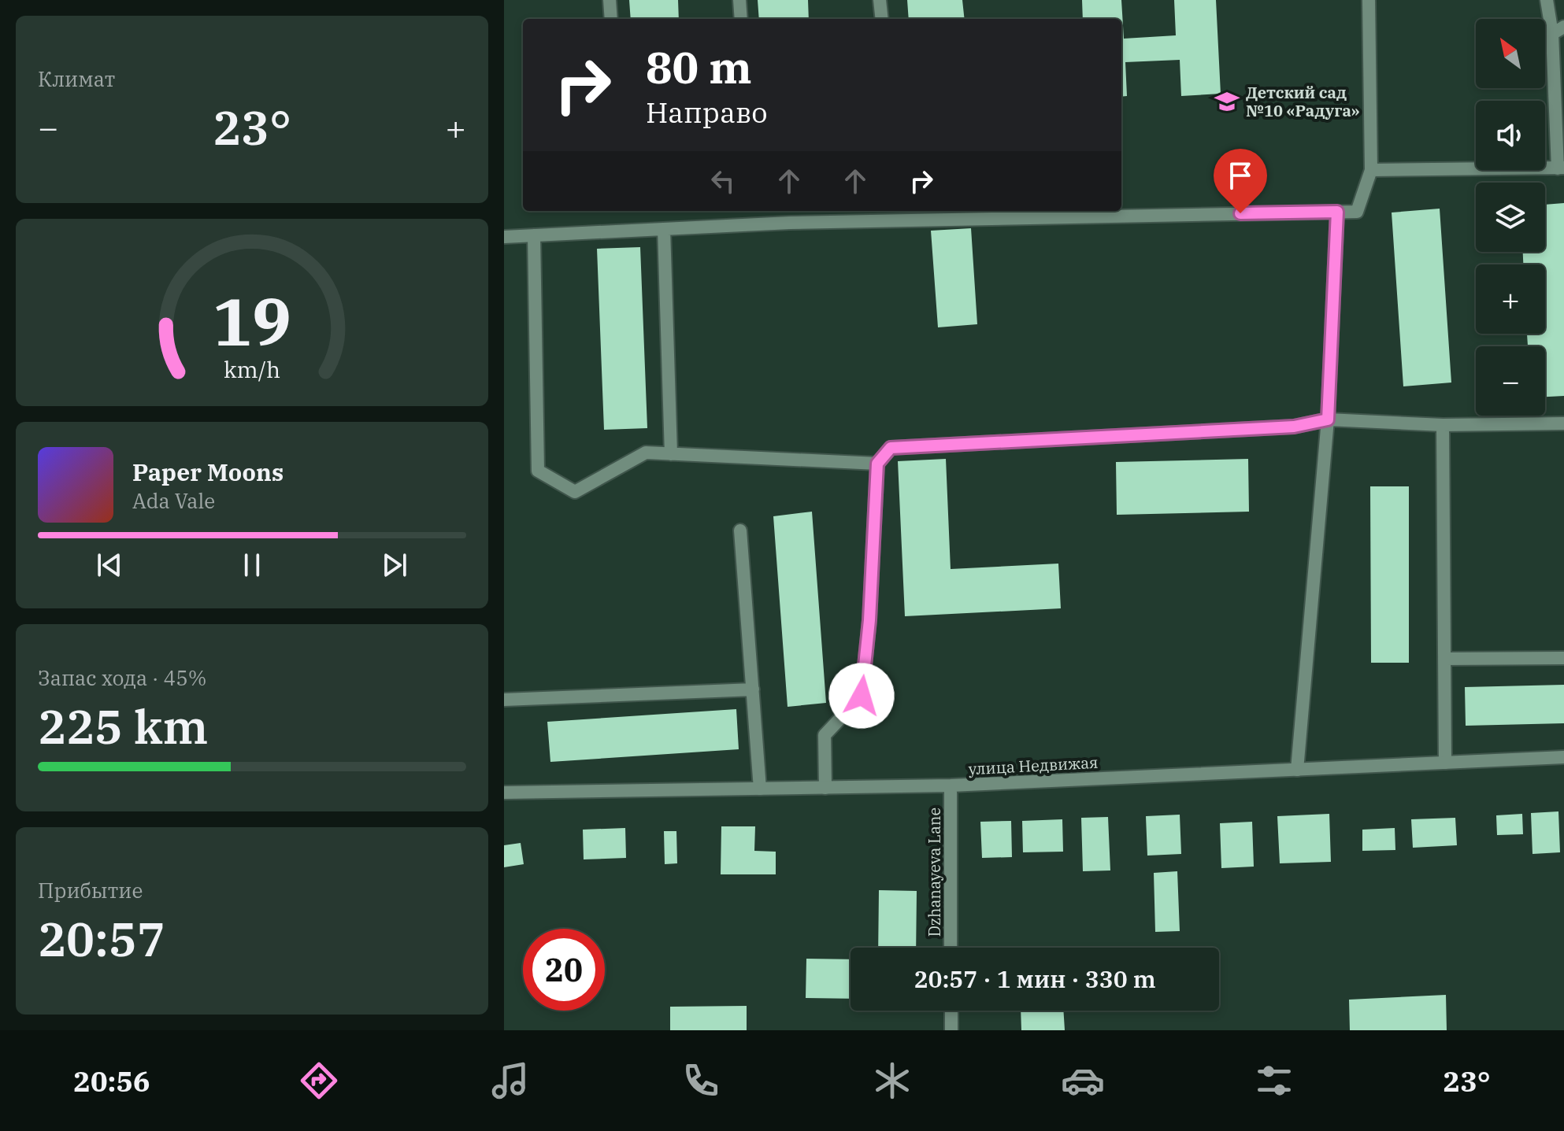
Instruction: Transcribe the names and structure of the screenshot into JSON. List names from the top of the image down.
{
  "streets": {
    "street": ["улица Недвижая", "Dzhanayeva Lane"]
  },
  "crossings": [
    ["улица Недвижая", "Dzhanayeva Lane"]
  ],
  "places": {
    "school or university": ["Детский сад №10 «Радуга»"]
  },
  "north": "top left",
  "page": {
    "tile": [
      "Климат",
      ["Запас хода · 45%", "225 km"],
      ["Прибытие", "20:57"]
    ],
    "map_buttons": ["+", "−"],
    "turn": ["80 m", "Направо"],
    "heat": ["−", "23°", "+"],
    "song": ["Paper Moons", "Ada Vale"],
    "limit": "20",
    "trip": "20:57 · 1 мин · 330 m",
    "tabs": ["20:56", "23°"],
    "gauge": ["19", "km/h"]
  }
}
